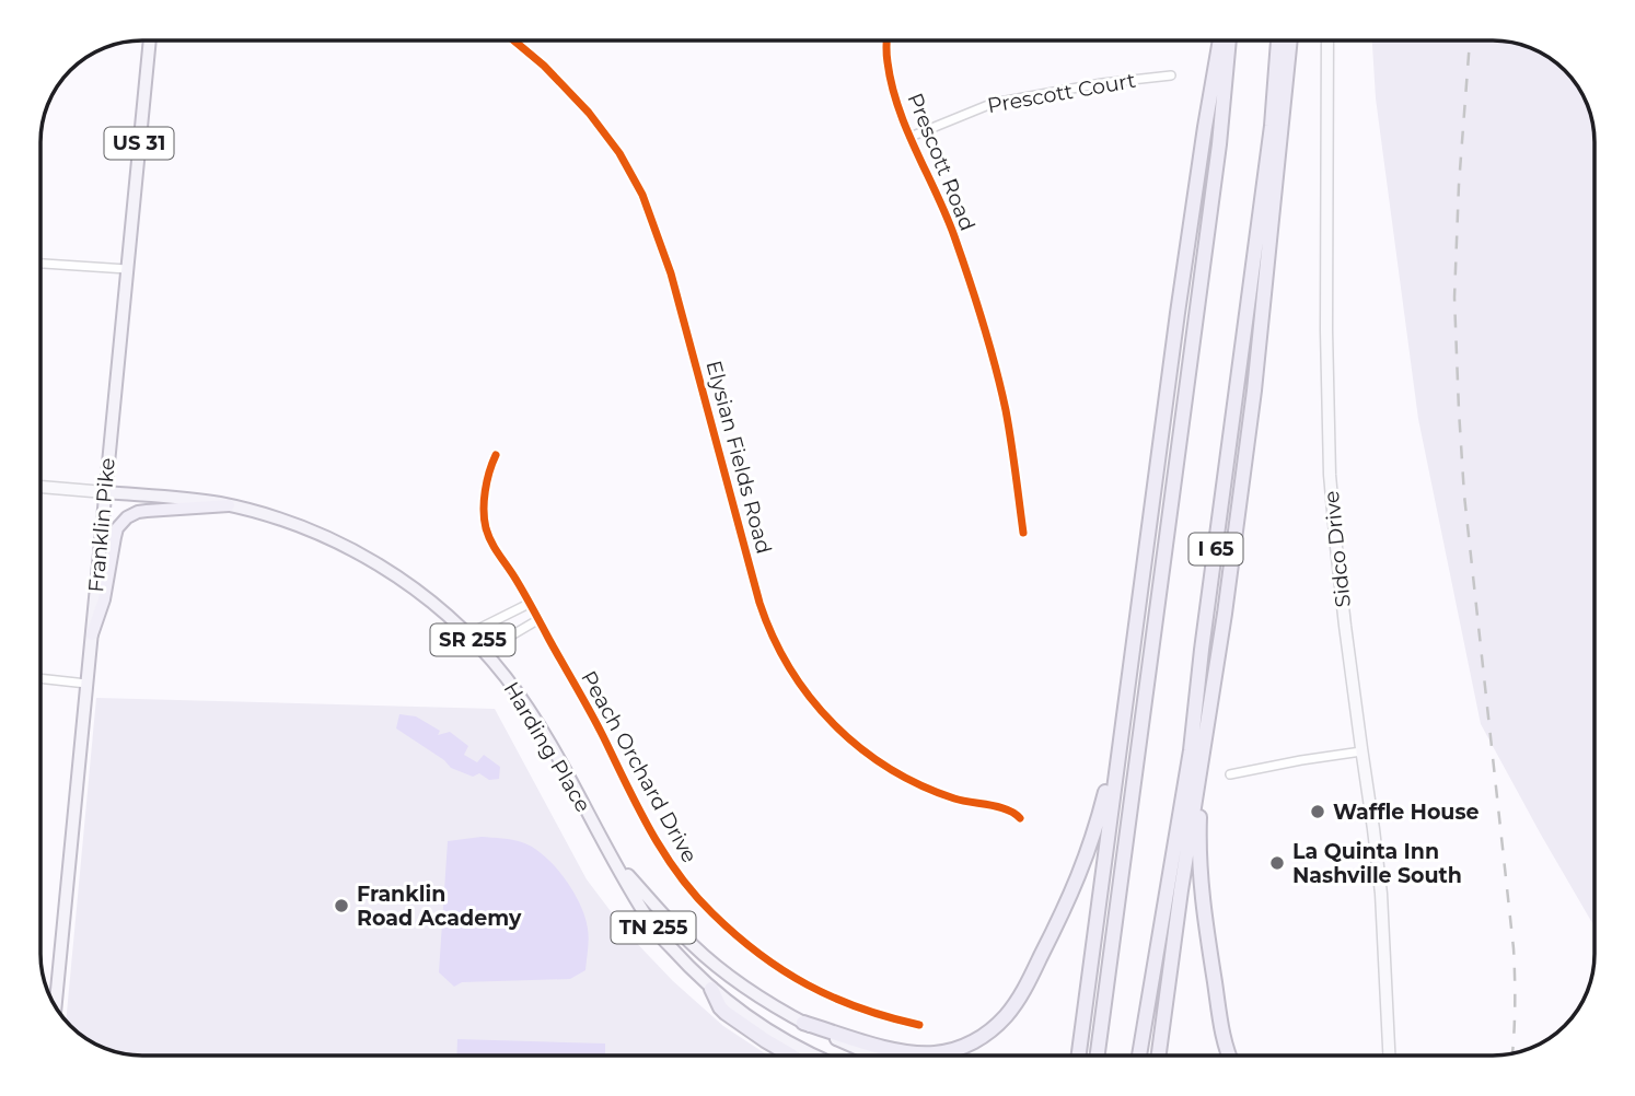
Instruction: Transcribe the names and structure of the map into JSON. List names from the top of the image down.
{
  "streets": {
    "highway": ["I 65"],
    "main road": [
      "US 31",
      "Franklin Pike",
      "Sidco Drive",
      "SR 255",
      "Harding Place",
      "TN 255"
    ],
    "street": [
      "Prescott Court",
      "Prescott Road",
      "Elysian Fields Road",
      "Peach Orchard Drive"
    ]
  },
  "crossings": [
    ["Prescott Court", "Prescott Road"],
    ["Franklin Pike", "Harding Place"]
  ],
  "places": ["Waffle House", "La Quinta Inn Nashville South", "Franklin Road Academy"]
}
